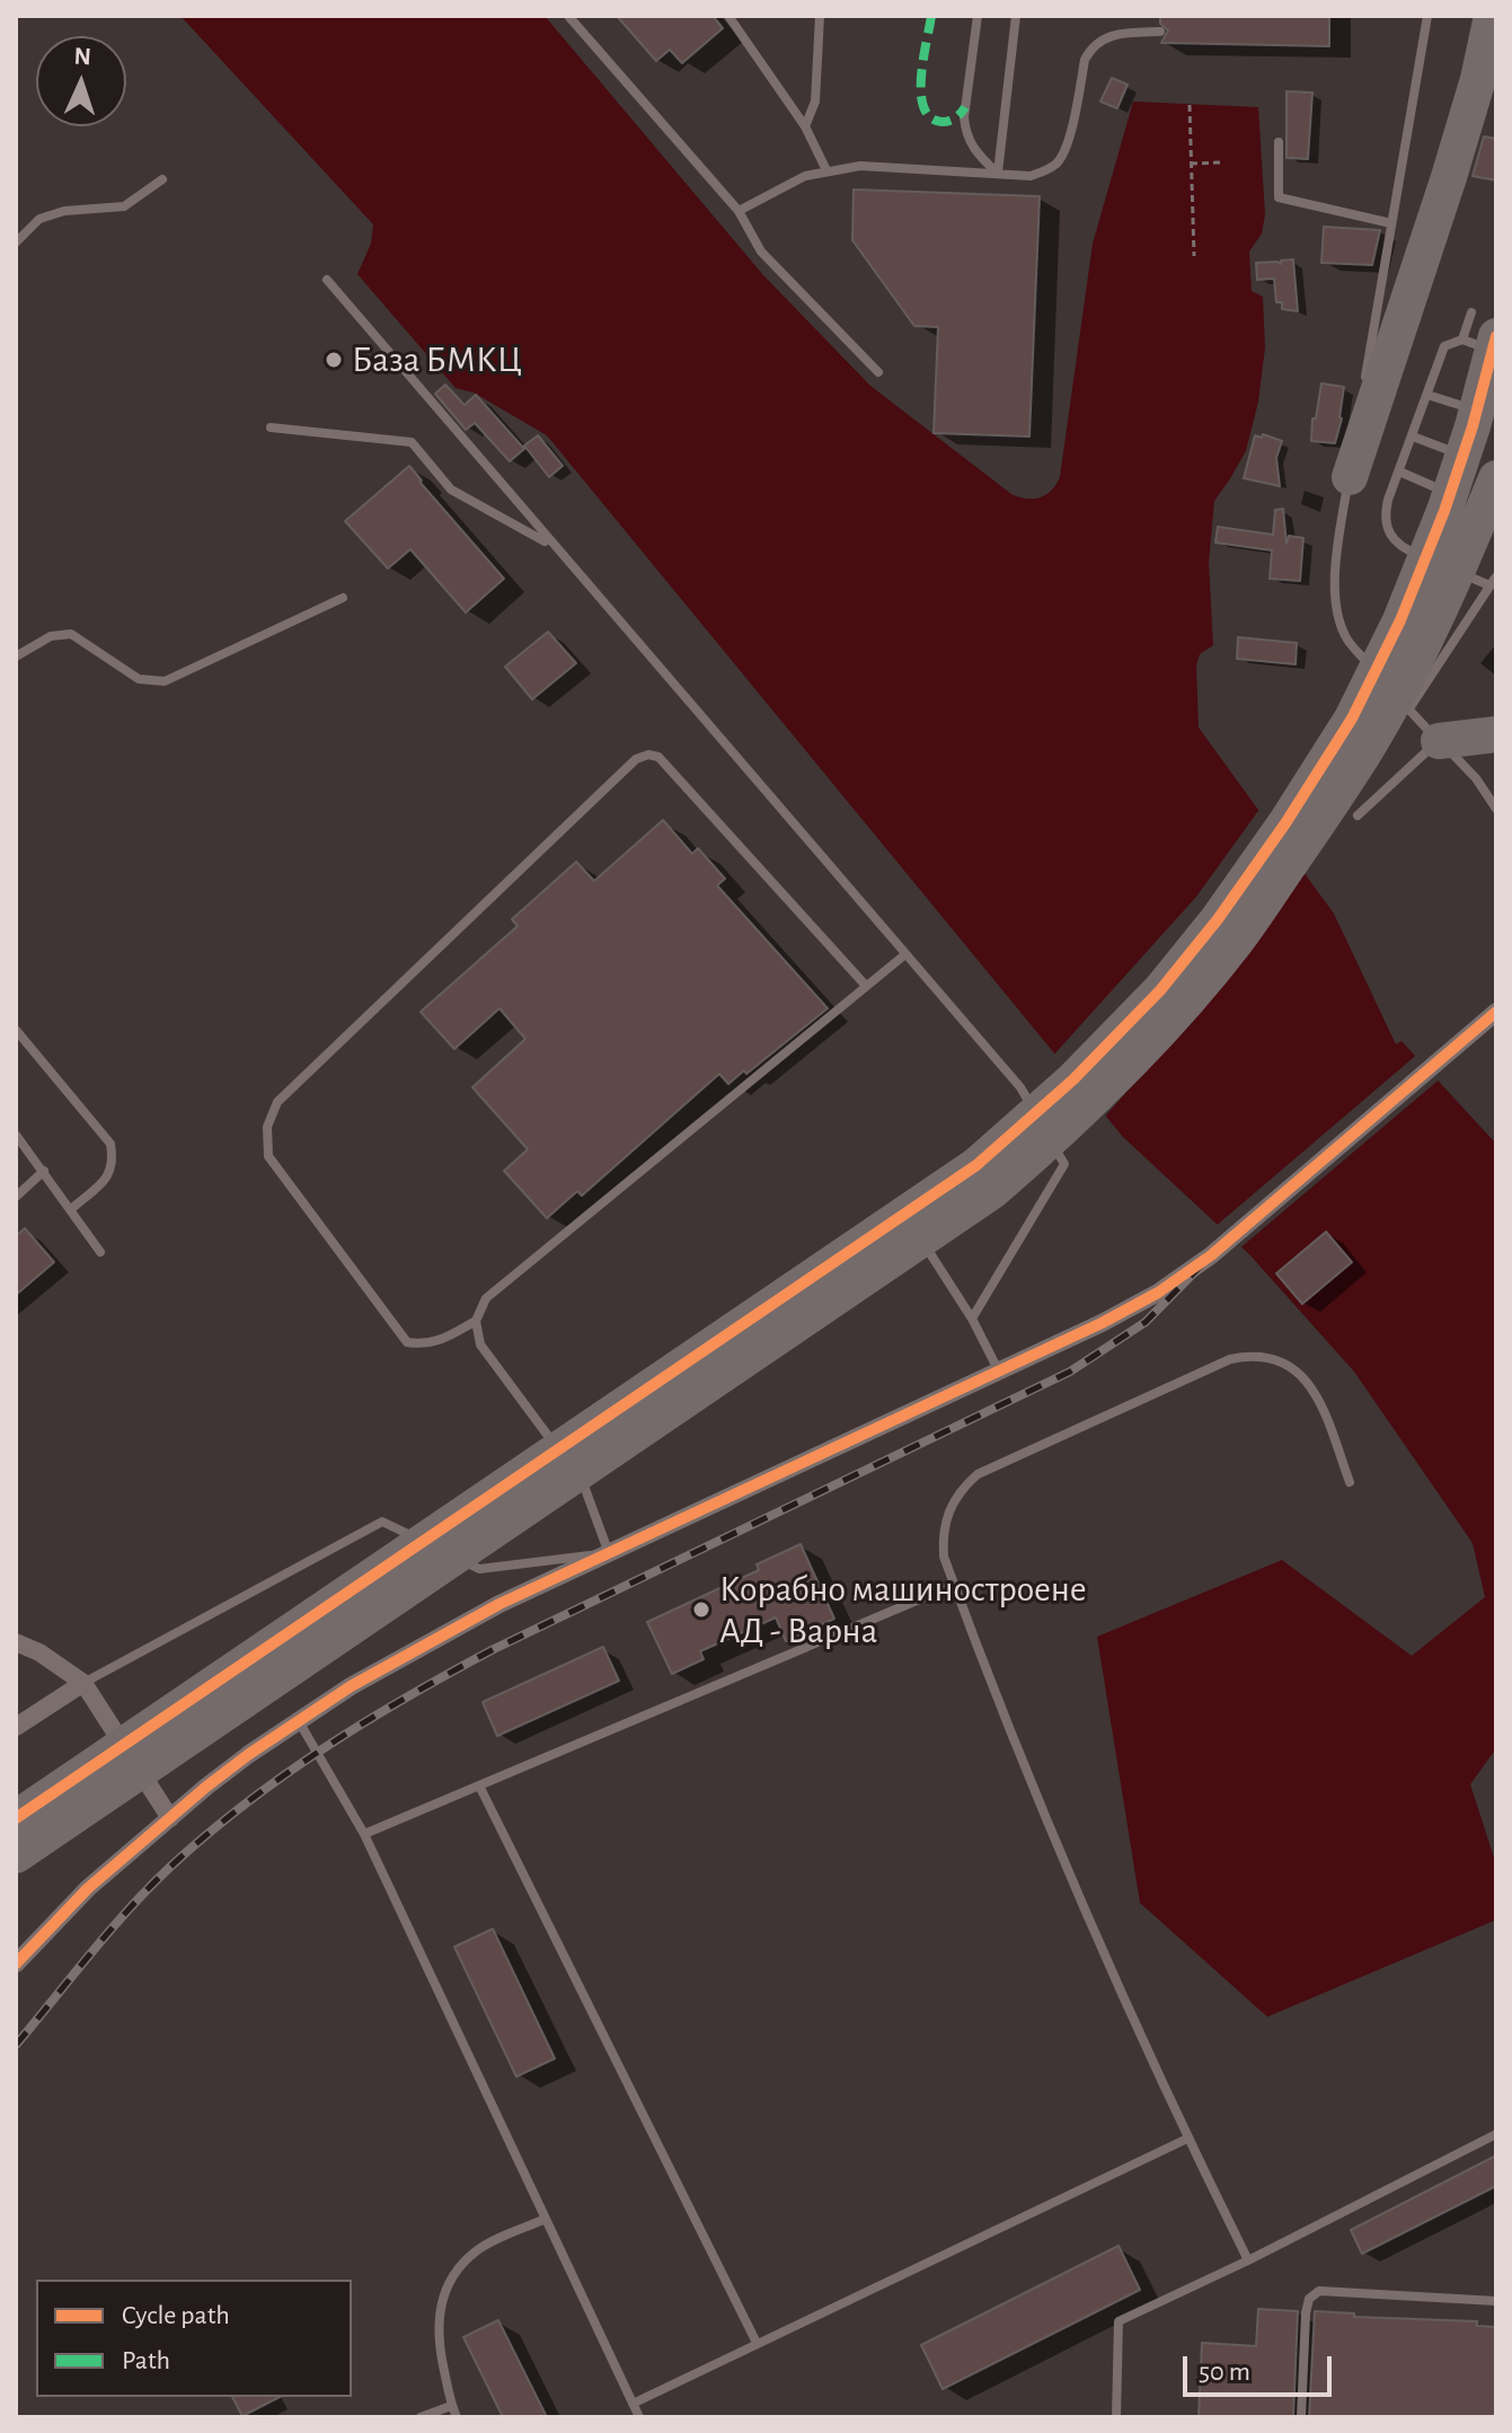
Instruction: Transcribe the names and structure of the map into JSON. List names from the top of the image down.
{
  "places": ["База БМКЦ", "Корабно машиностроене АД - Варна"],
  "legend": ["Cycle path", "Path"],
  "scale_bar": "50 m",
  "north": "top"
}
